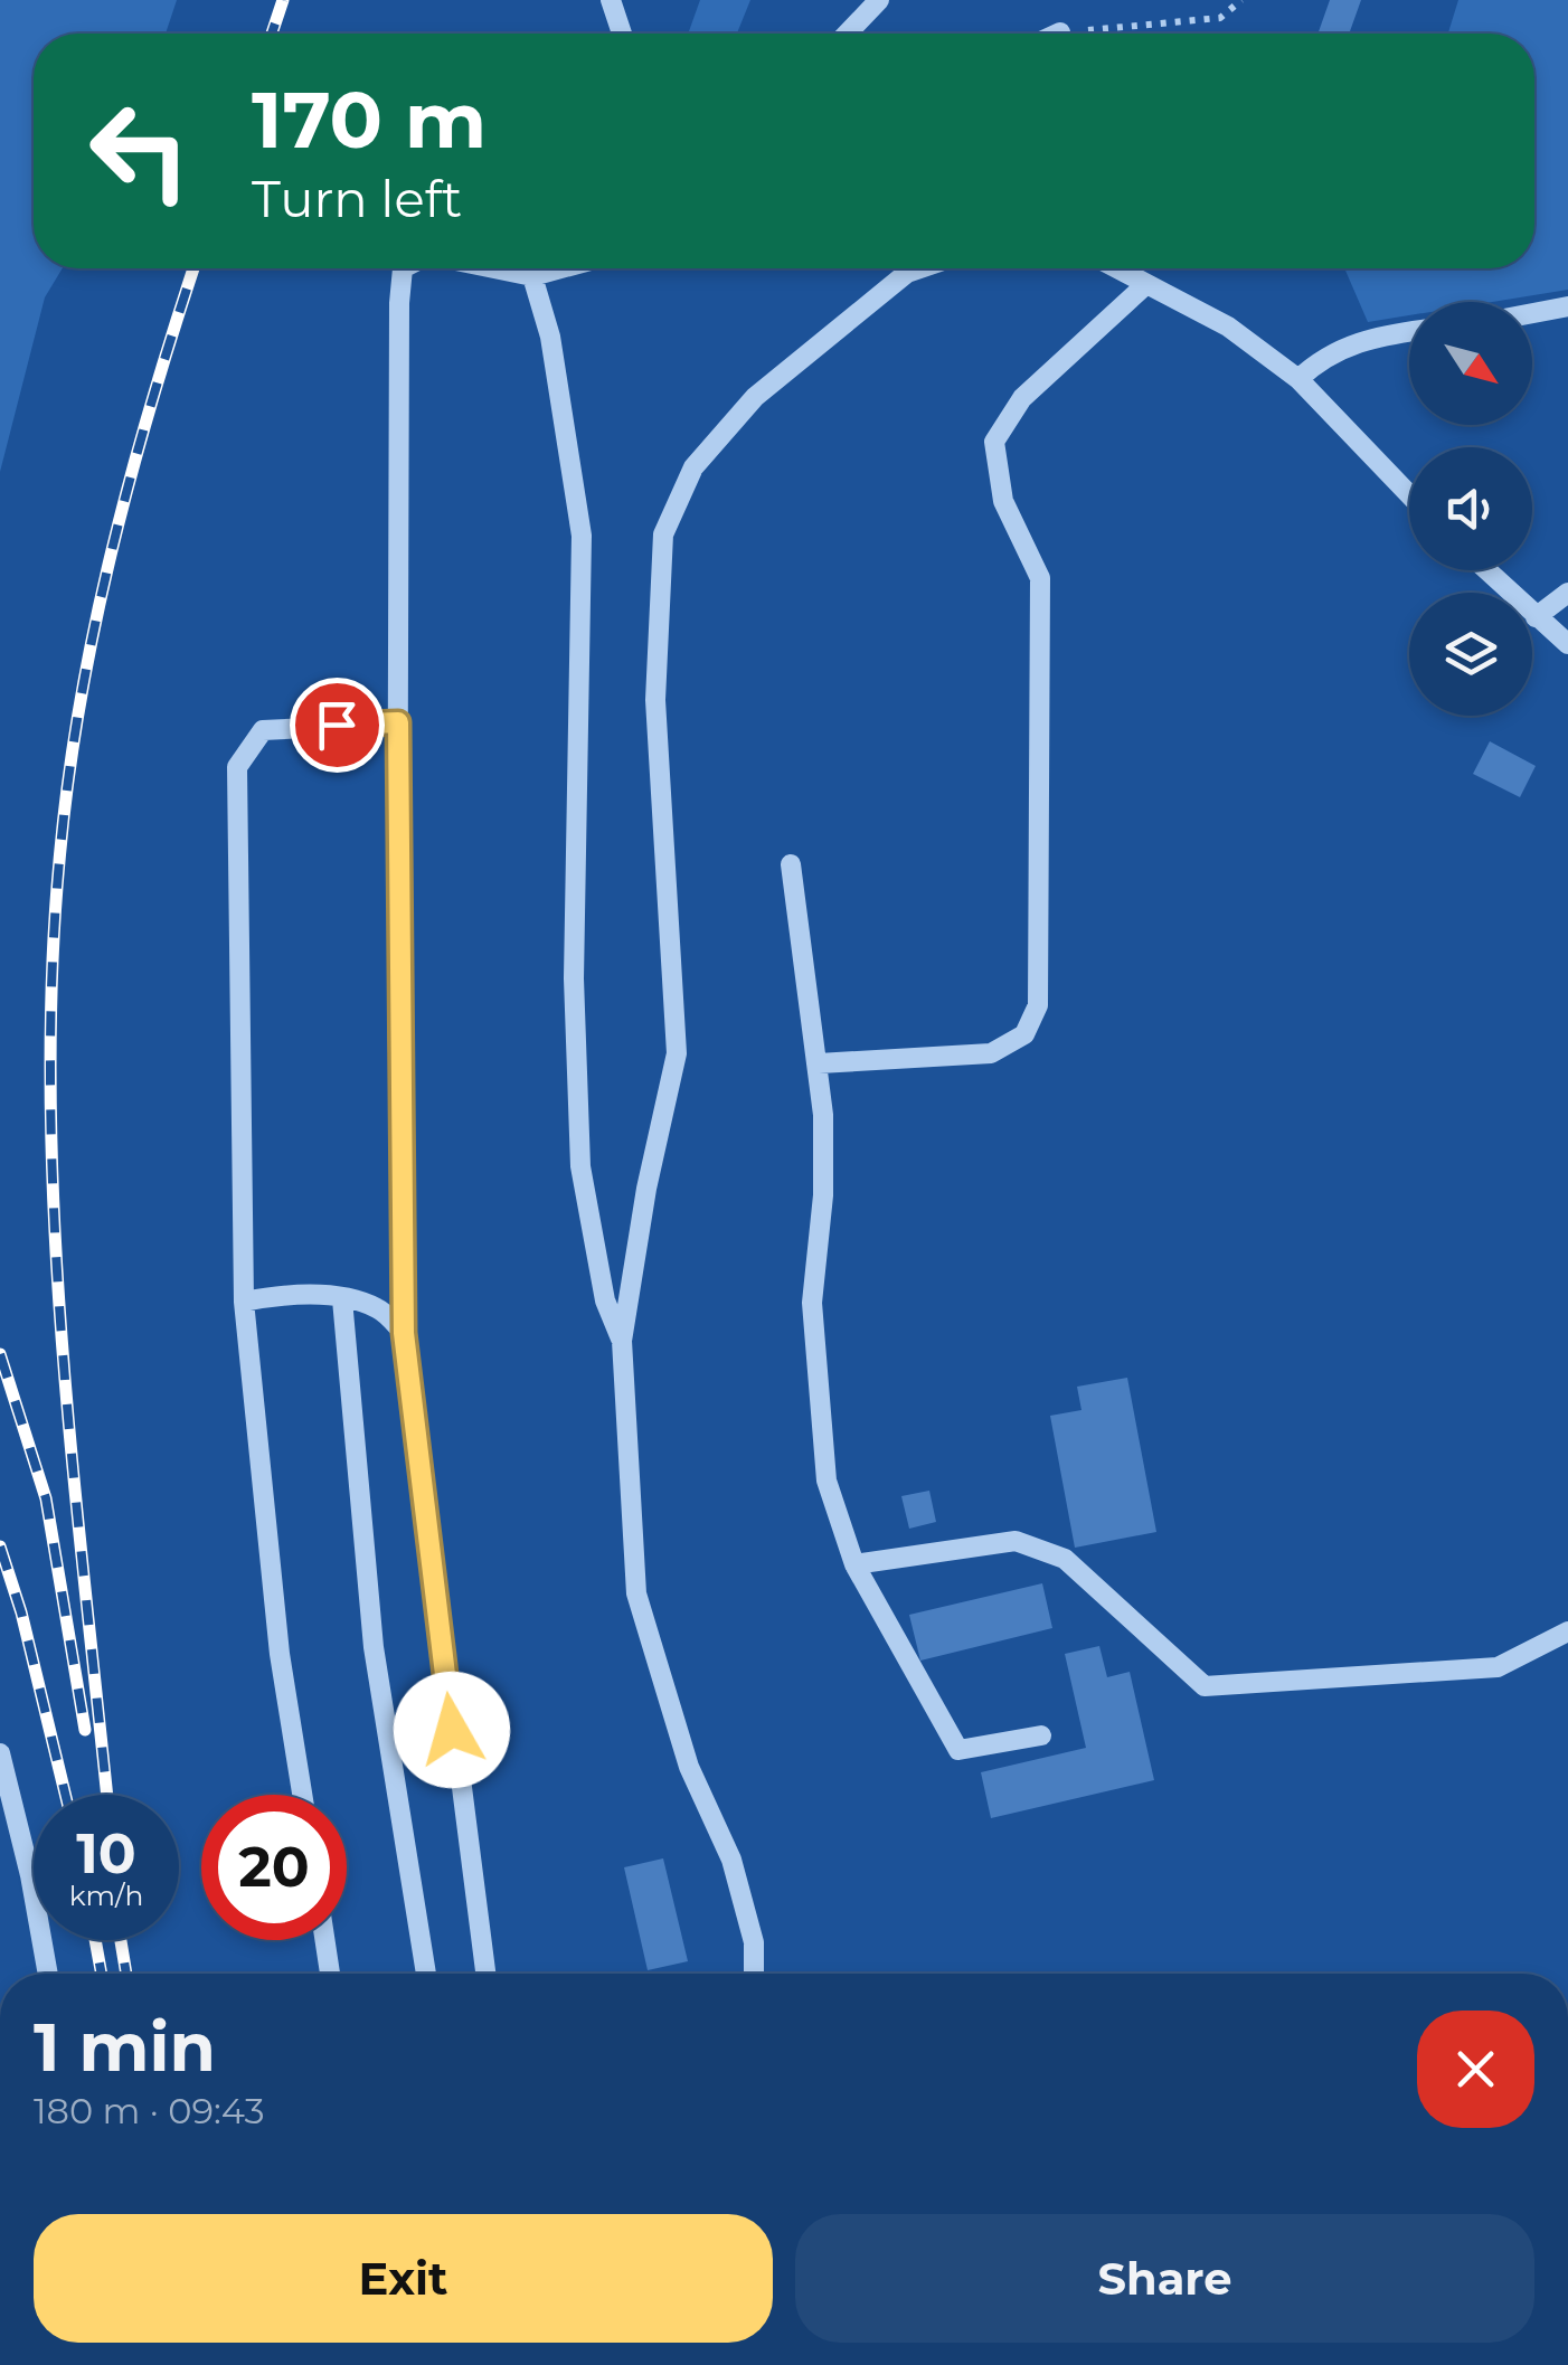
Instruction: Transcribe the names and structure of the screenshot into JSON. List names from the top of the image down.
{
  "north": "bottom right",
  "page": {
    "turn": ["170 m", "Turn left"],
    "speed": "10 km/h",
    "limit": "20",
    "heading": ["1 min", "180 m · 09:43"],
    "buttons": ["Exit", "Share"]
  }
}
